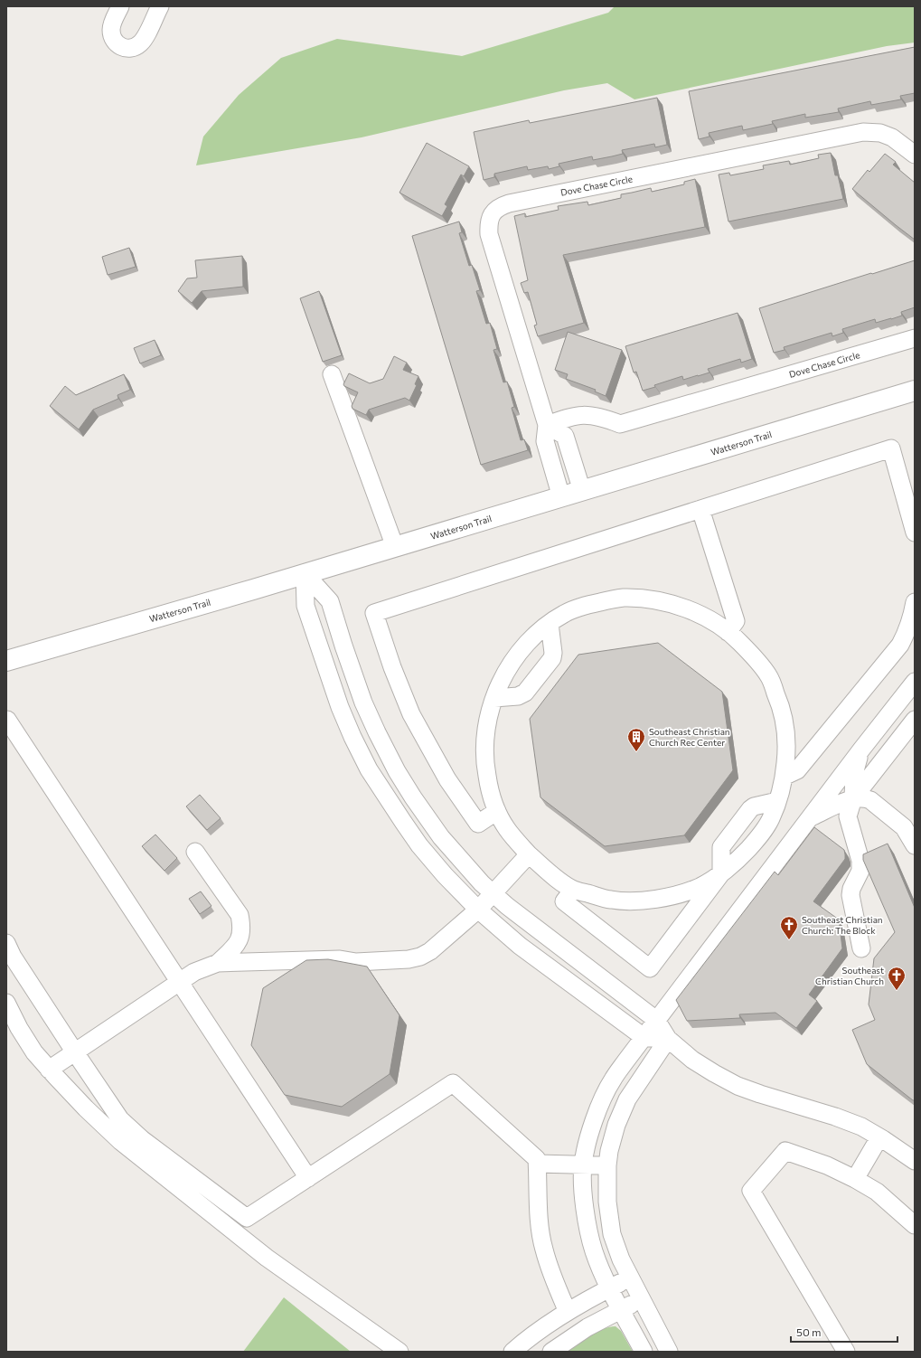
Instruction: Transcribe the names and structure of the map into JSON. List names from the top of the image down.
{
  "streets": {
    "main road": ["Watterson Trail"],
    "street": ["Dove Chase Circle"]
  },
  "crossings": [
    ["Dove Chase Circle", "Watterson Trail"]
  ],
  "places": {
    "building": ["Southeast Christian Church Rec Center"],
    "church": ["Southeast Christian Church: The Block", "Southeast Christian Church"]
  },
  "scale_bar": "50 m"
}
